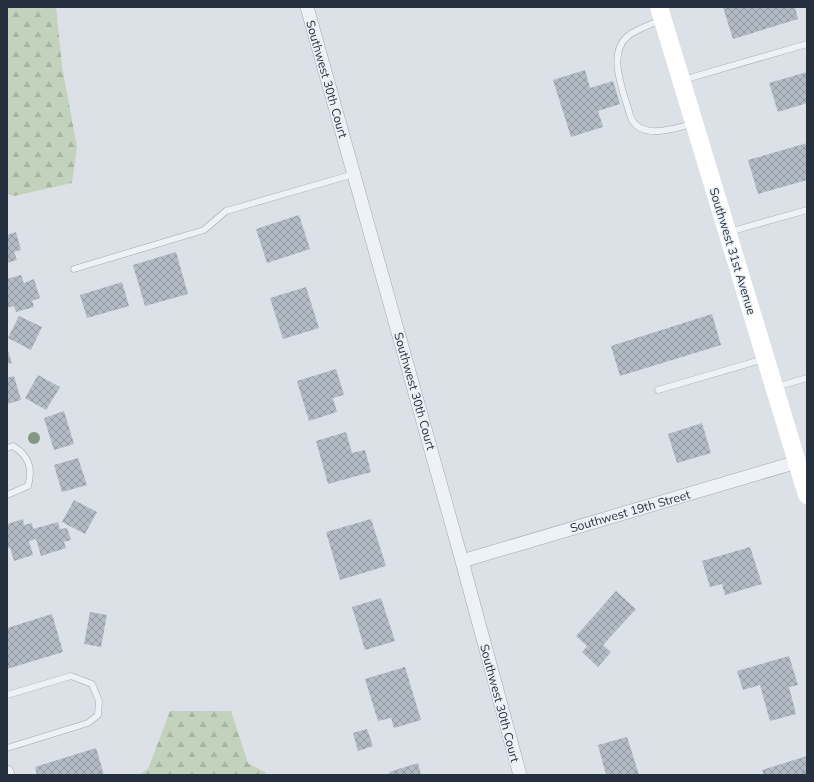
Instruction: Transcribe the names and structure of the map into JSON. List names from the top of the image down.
{
  "streets": {
    "street": ["Southwest 30th Court", "Southwest 31st Avenue", "Southwest 19th Street"]
  },
  "crossings": [
    ["Southwest 30th Court", "Southwest 19th Street"],
    ["Southwest 31st Avenue", "Southwest 19th Street"]
  ]
}
